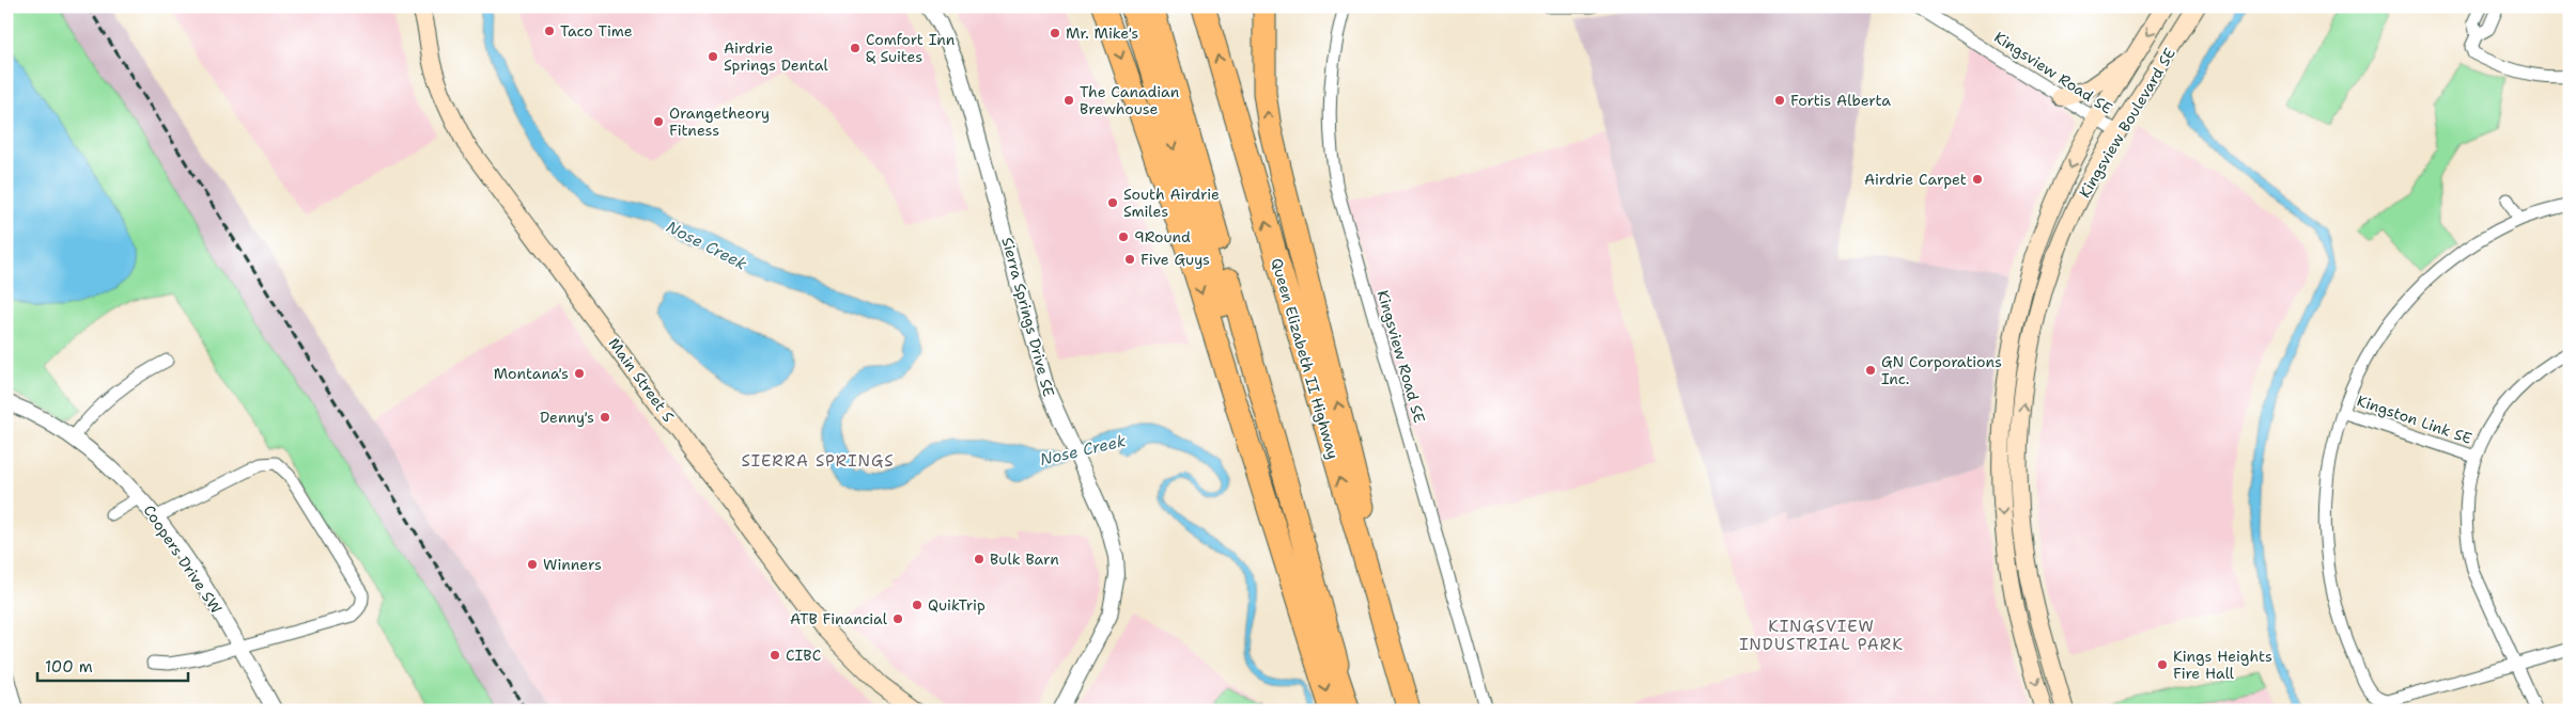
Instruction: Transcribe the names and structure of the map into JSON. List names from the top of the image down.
{
  "streets": {
    "highway": ["Queen Elizabeth II Highway"],
    "main road": ["Kingsview Boulevard SE", "Main Street S"],
    "street": [
      "Kingsview Road SE",
      "Sierra Springs Drive SE",
      "Kingston Link SE",
      "Coopers Drive SW"
    ]
  },
  "crossings": [
    ["Kingsview Road SE", "Kingsview Boulevard SE"]
  ],
  "districts": ["SIERRA SPRINGS", "KINGSVIEW INDUSTRIAL PARK"],
  "water": ["Nose Creek"],
  "places": [
    "Taco Time",
    "Mr. Mike's",
    "Comfort Inn & Suites",
    "Airdrie Springs Dental",
    "The Canadian Brewhouse",
    "Fortis Alberta",
    "Orangetheory Fitness",
    "Airdrie Carpet",
    "South Airdrie Smiles",
    "9Round",
    "Five Guys",
    "GN Corporations Inc.",
    "Montana's",
    "Denny's",
    "Bulk Barn",
    "Winners",
    "QuikTrip",
    "ATB Financial",
    "CIBC",
    "Kings Heights Fire Hall"
  ],
  "scale_bar": "100 m"
}
